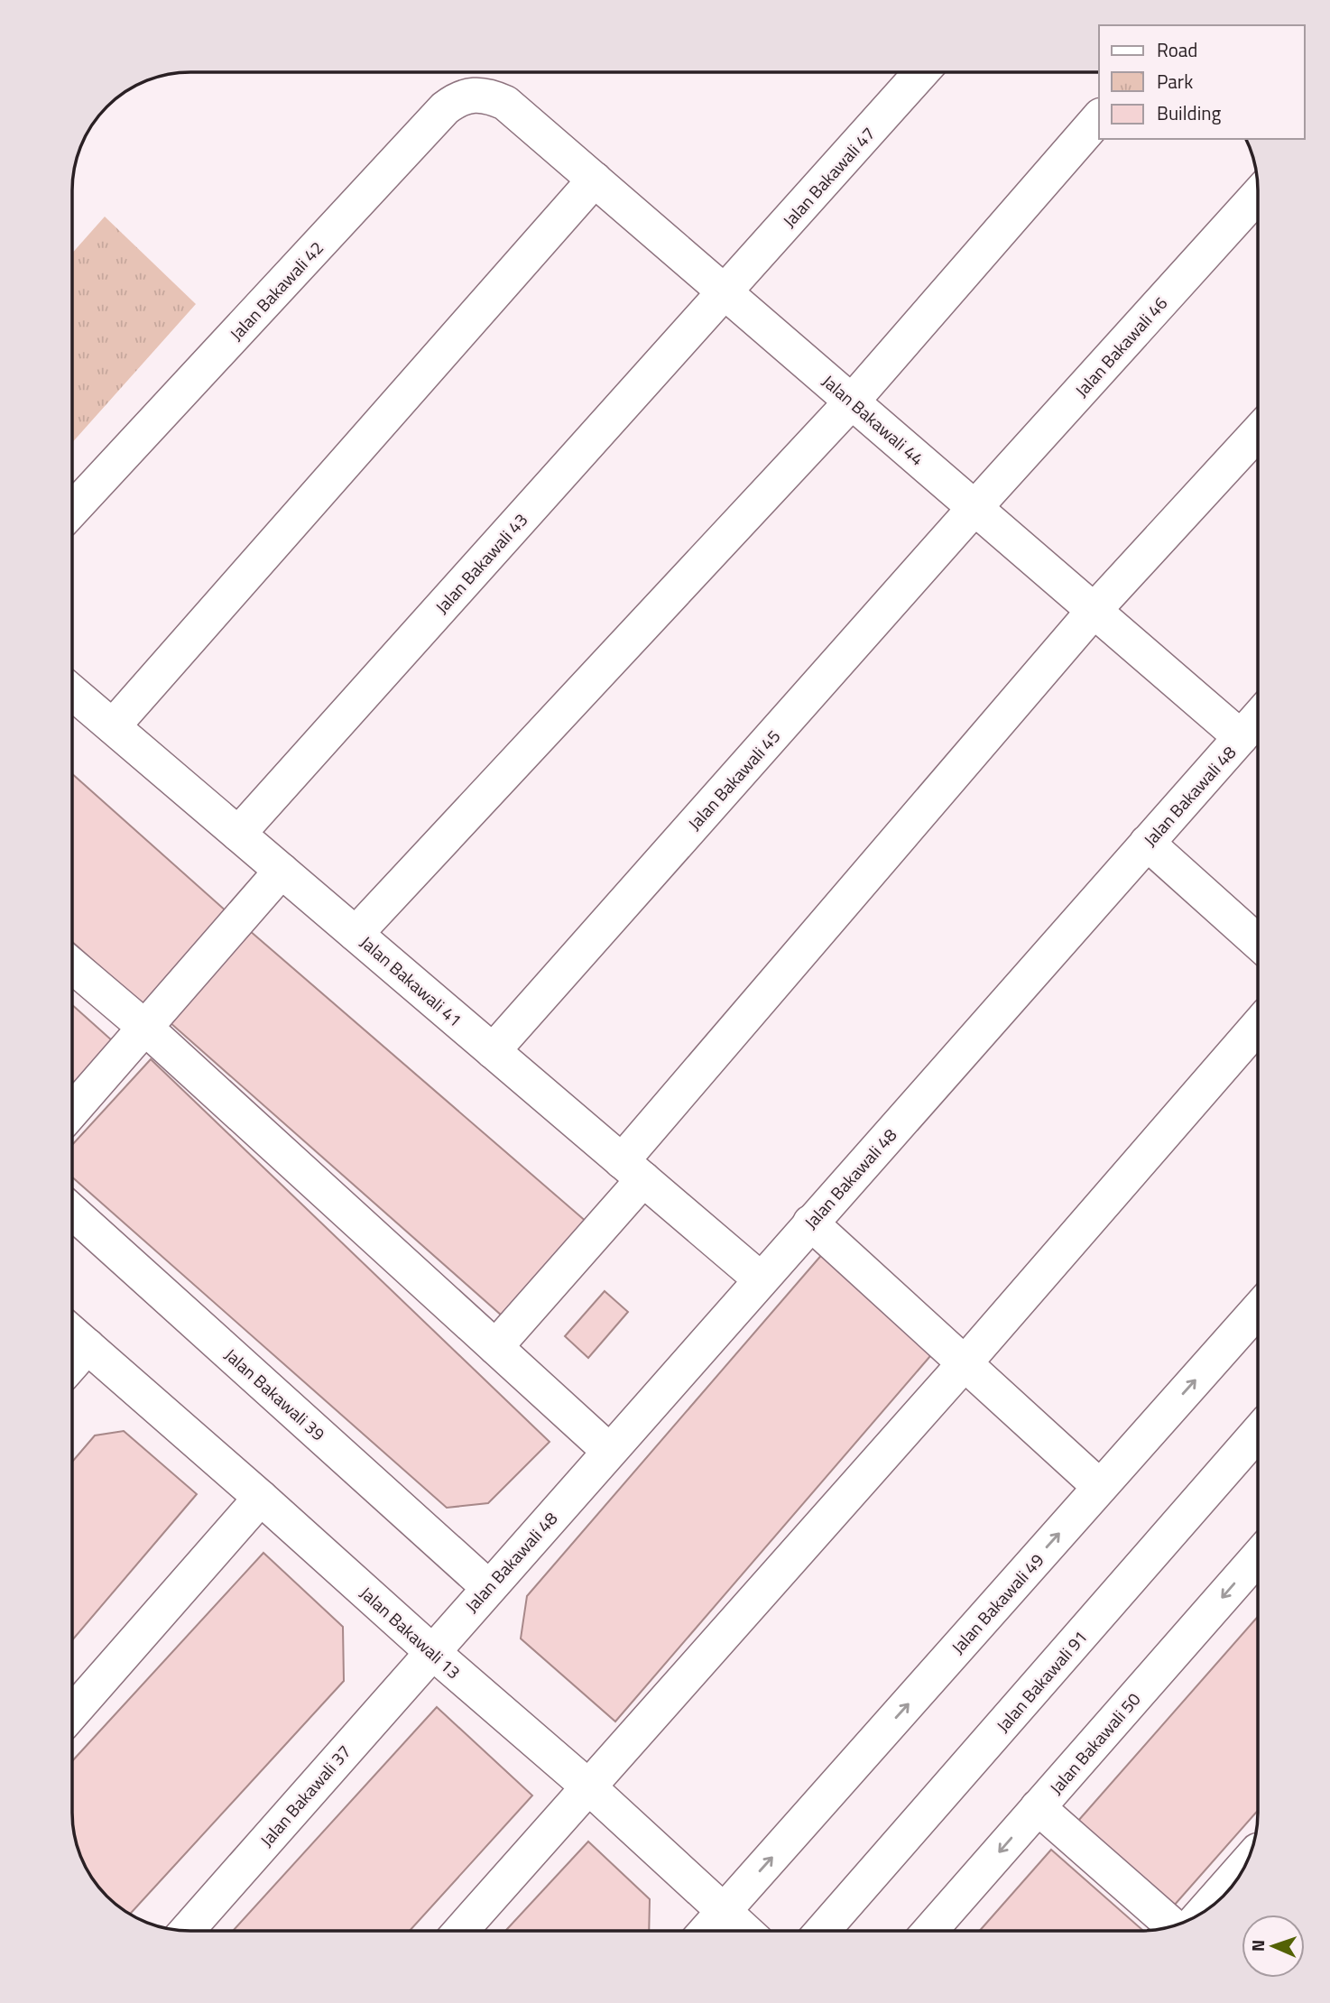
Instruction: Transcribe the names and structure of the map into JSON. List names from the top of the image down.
{
  "streets": {
    "street": [
      "Jalan Bakawali 47",
      "Jalan Bakawali 42",
      "Jalan Bakawali 46",
      "Jalan Bakawali 44",
      "Jalan Bakawali 43",
      "Jalan Bakawali 45",
      "Jalan Bakawali 48",
      "Jalan Bakawali 41",
      "Jalan Bakawali 39",
      "Jalan Bakawali 49",
      "Jalan Bakawali 13",
      "Jalan Bakawali 91",
      "Jalan Bakawali 50",
      "Jalan Bakawali 37"
    ]
  },
  "crossings": [
    ["Jalan Bakawali 47", "Jalan Bakawali 44"],
    ["Jalan Bakawali 47", "Jalan Bakawali 43"],
    ["Jalan Bakawali 42", "Jalan Bakawali 44"],
    ["Jalan Bakawali 46", "Jalan Bakawali 44"],
    ["Jalan Bakawali 46", "Jalan Bakawali 45"],
    ["Jalan Bakawali 44", "Jalan Bakawali 43"],
    ["Jalan Bakawali 44", "Jalan Bakawali 45"],
    ["Jalan Bakawali 44", "Jalan Bakawali 48"],
    ["Jalan Bakawali 43", "Jalan Bakawali 41"],
    ["Jalan Bakawali 45", "Jalan Bakawali 41"],
    ["Jalan Bakawali 48", "Jalan Bakawali 41"],
    ["Jalan Bakawali 48", "Jalan Bakawali 39"],
    ["Jalan Bakawali 48", "Jalan Bakawali 13"],
    ["Jalan Bakawali 48", "Jalan Bakawali 37"],
    ["Jalan Bakawali 49", "Jalan Bakawali 13"],
    ["Jalan Bakawali 13", "Jalan Bakawali 37"]
  ],
  "one_way": ["Jalan Bakawali 50"],
  "legend": ["Road", "Park", "Building"],
  "north": "left"
}
